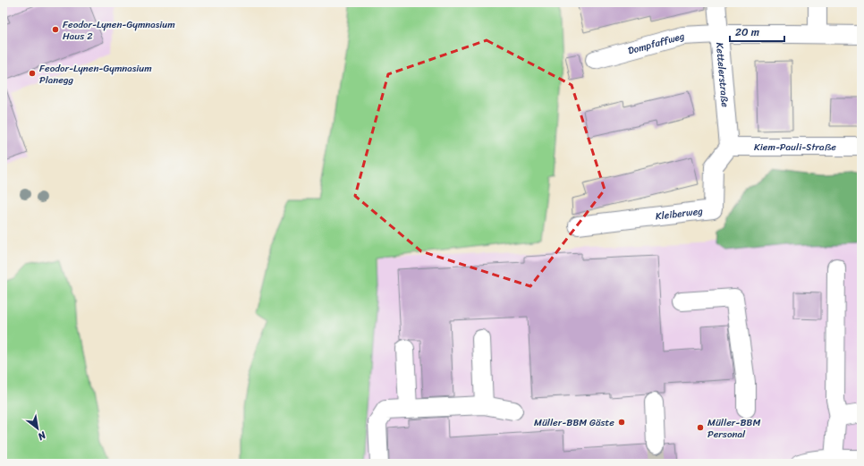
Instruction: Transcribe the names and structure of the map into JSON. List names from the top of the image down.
{
  "streets": {
    "street": [
      "Dompfaffweg",
      "Kettelerstraße",
      "Kiem-Pauli-Straße",
      "Kleiberweg"
    ]
  },
  "crossings": [
    ["Dompfaffweg", "Kettelerstraße"],
    ["Kettelerstraße", "Kiem-Pauli-Straße"],
    ["Kettelerstraße", "Kleiberweg"],
    ["Kiem-Pauli-Straße", "Kleiberweg"]
  ],
  "places": [
    "Feodor-Lynen-Gymnasium Haus 2",
    "Feodor-Lynen-Gymnasium Planegg",
    "Müller-BBM Gäste",
    "Müller-BBM Personal"
  ],
  "scale_bar": "20 m",
  "north": "bottom right"
}
